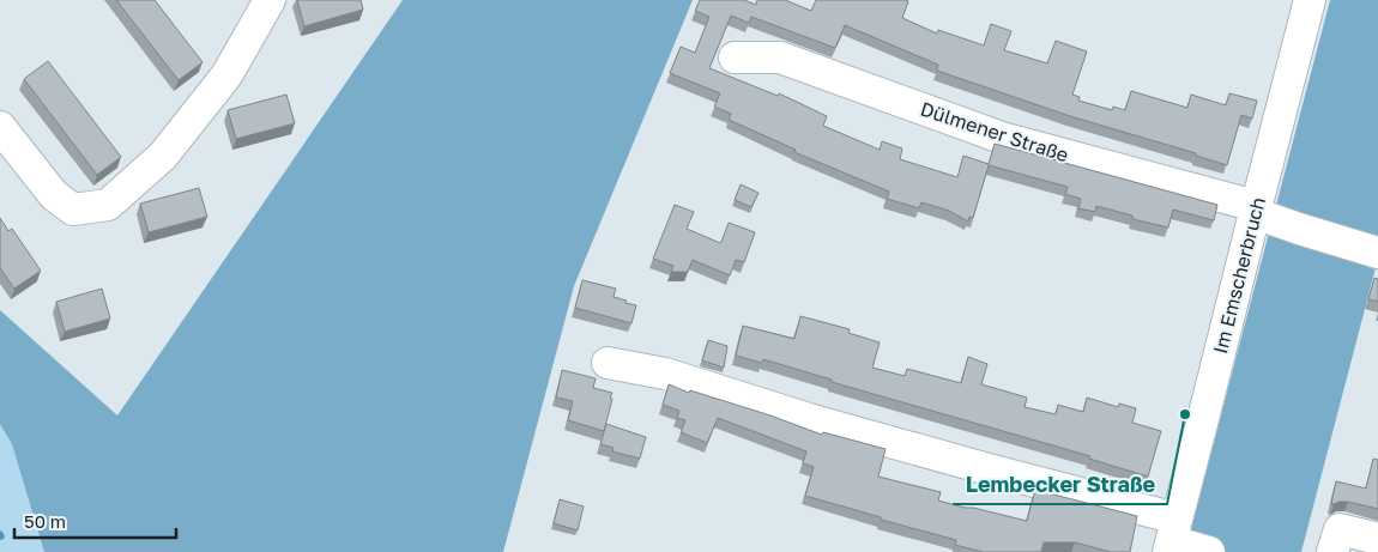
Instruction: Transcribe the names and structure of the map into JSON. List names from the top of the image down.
{
  "streets": {
    "street": ["Dülmener Straße", "Im Emscherbruch"]
  },
  "crossings": [
    ["Dülmener Straße", "Im Emscherbruch"]
  ],
  "places": ["Lembecker Straße"],
  "scale_bar": "50 m"
}
